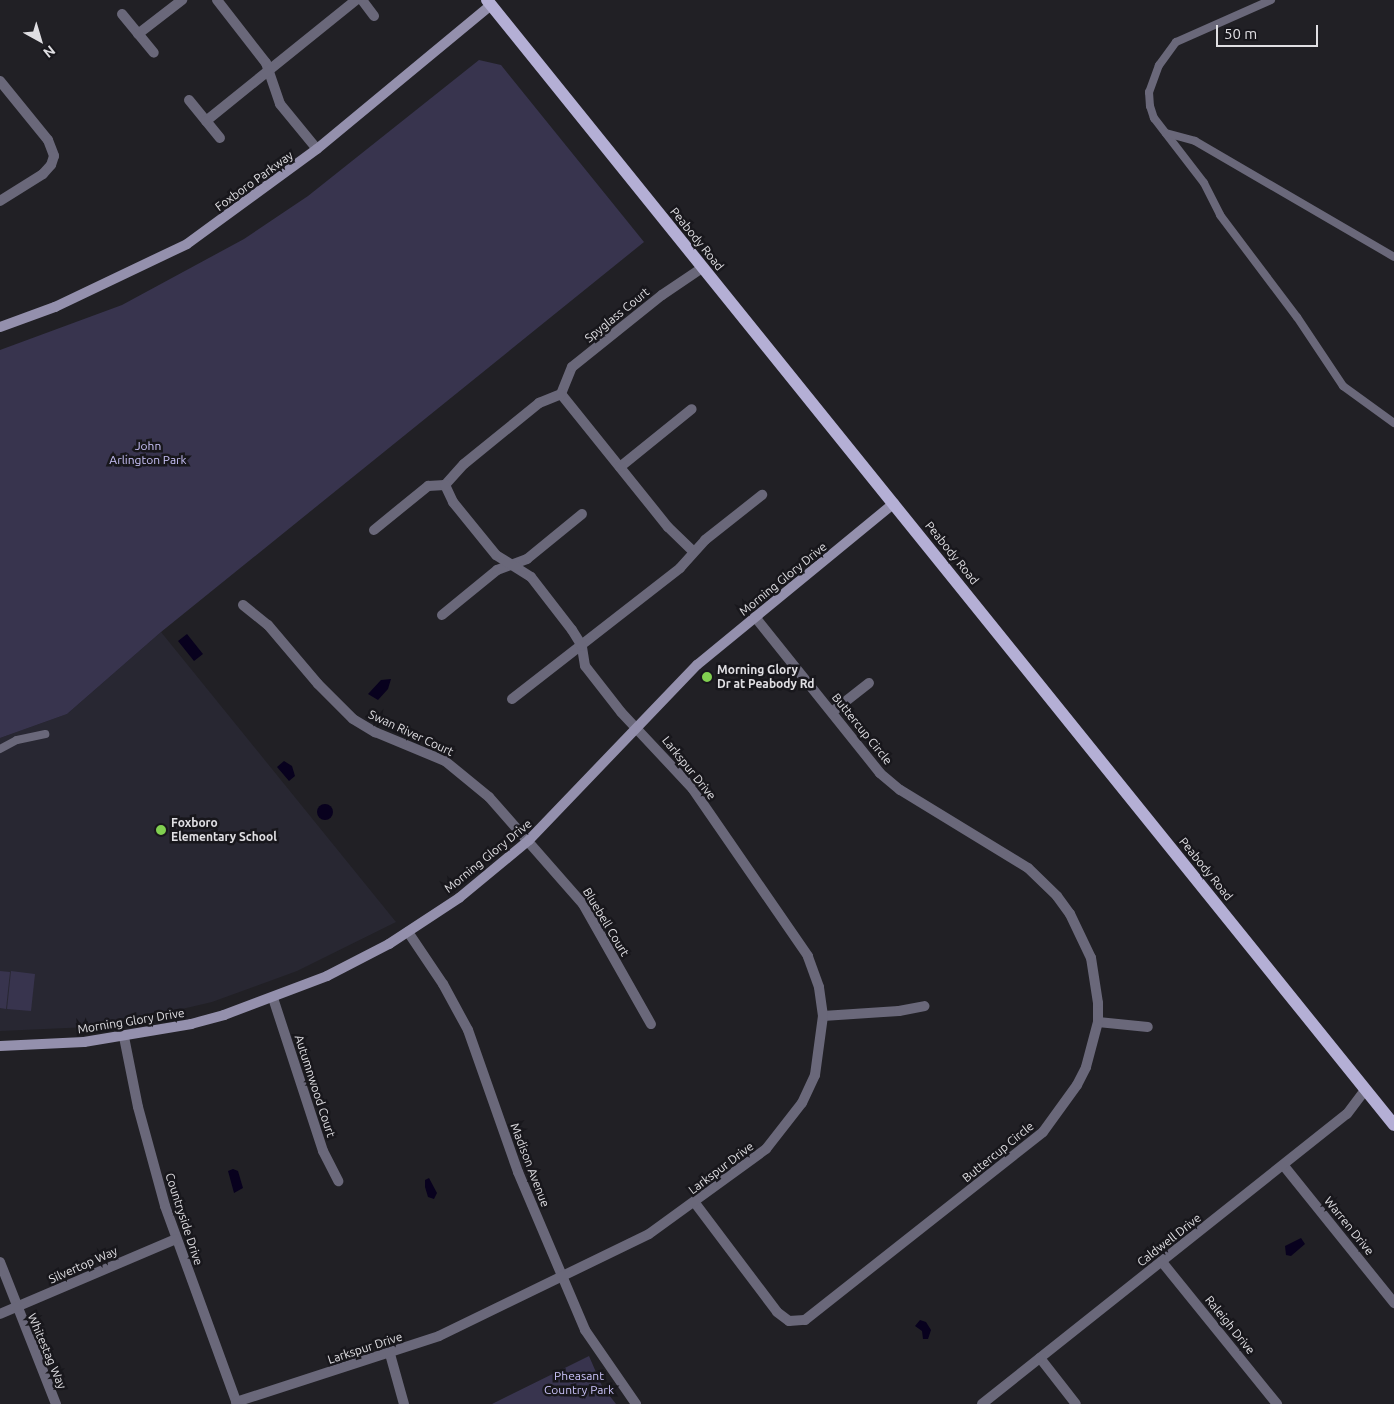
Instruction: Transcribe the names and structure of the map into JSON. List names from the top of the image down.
{
  "streets": {
    "main road": ["Peabody Road"],
    "street": [
      "Foxboro Parkway",
      "Spyglass Court",
      "Morning Glory Drive",
      "Buttercup Circle",
      "Swan River Court",
      "Larkspur Drive",
      "Bluebell Court",
      "Autumnwood Court",
      "Madison Avenue",
      "Countryside Drive",
      "Warren Drive",
      "Caldwell Drive",
      "Silvertop Way",
      "Raleigh Drive",
      "Whitestag Way"
    ]
  },
  "crossings": [
    ["Foxboro Parkway", "Peabody Road"],
    ["Peabody Road", "Spyglass Court"],
    ["Peabody Road", "Morning Glory Drive"],
    ["Peabody Road", "Caldwell Drive"],
    ["Morning Glory Drive", "Buttercup Circle"],
    ["Morning Glory Drive", "Swan River Court"],
    ["Morning Glory Drive", "Larkspur Drive"],
    ["Morning Glory Drive", "Bluebell Court"],
    ["Morning Glory Drive", "Autumnwood Court"],
    ["Morning Glory Drive", "Madison Avenue"],
    ["Morning Glory Drive", "Countryside Drive"],
    ["Buttercup Circle", "Larkspur Drive"],
    ["Swan River Court", "Bluebell Court"],
    ["Larkspur Drive", "Madison Avenue"],
    ["Larkspur Drive", "Countryside Drive"],
    ["Countryside Drive", "Silvertop Way"],
    ["Warren Drive", "Caldwell Drive"],
    ["Caldwell Drive", "Raleigh Drive"],
    ["Silvertop Way", "Whitestag Way"]
  ],
  "parks": ["John Arlington Park", "Pheasant Country Park"],
  "places": ["Morning Glory Dr at Peabody Rd", "Foxboro Elementary School"],
  "scale_bar": "50 m",
  "north": "bottom right"
}
